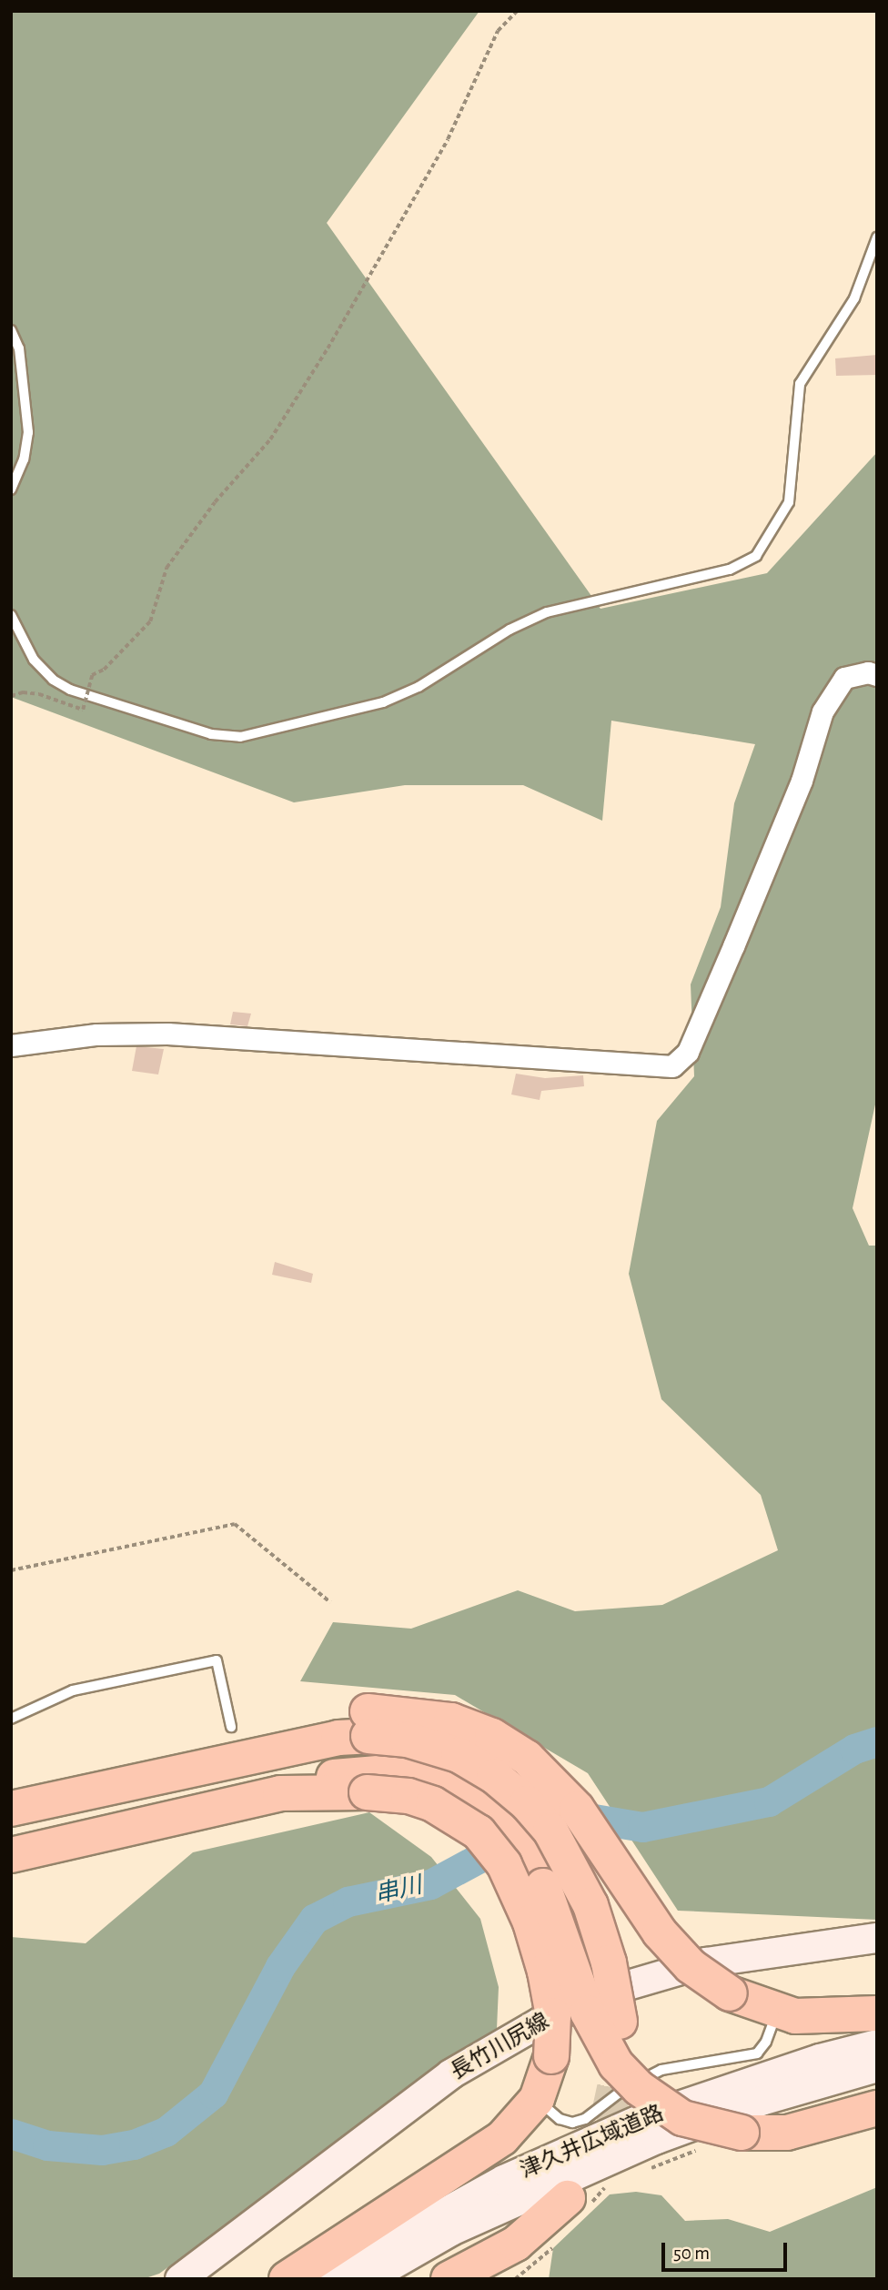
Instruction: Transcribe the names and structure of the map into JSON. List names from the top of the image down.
{
  "streets": {
    "main road": ["長竹川尻線", "津久井広域道路"]
  },
  "water": ["串川"],
  "scale_bar": "50 m"
}
